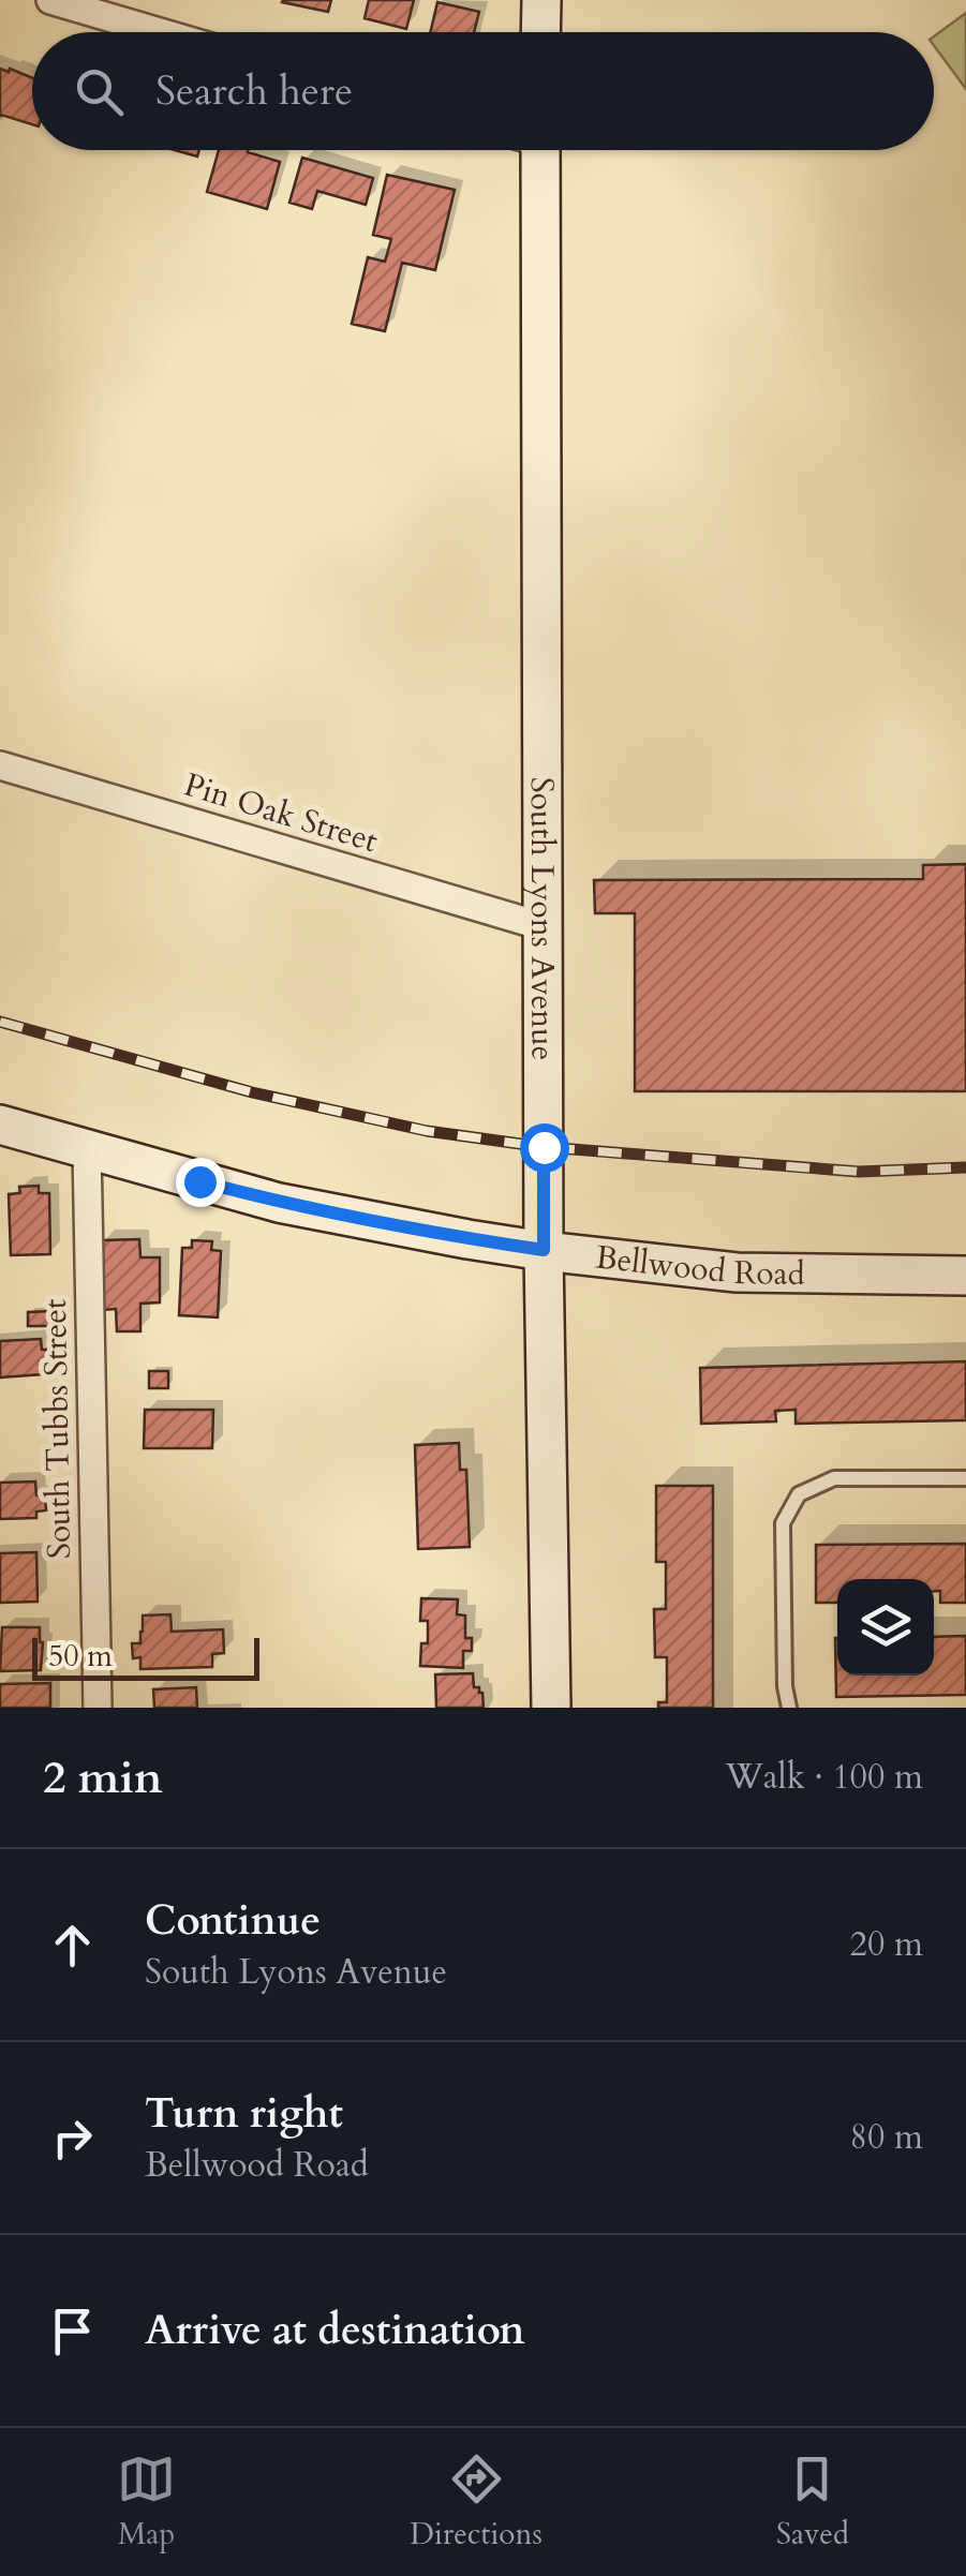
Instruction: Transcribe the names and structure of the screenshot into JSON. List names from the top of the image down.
{
  "streets": {
    "street": [
      "Pin Oak Street",
      "South Lyons Avenue",
      "Bellwood Road",
      "South Tubbs Street"
    ]
  },
  "crossings": [
    ["Pin Oak Street", "South Lyons Avenue"],
    ["South Lyons Avenue", "Bellwood Road"],
    ["Bellwood Road", "South Tubbs Street"]
  ],
  "scale_bar": "50 m",
  "page": {
    "search": "Search here",
    "scale": "50 m",
    "heading": ["2 min", "Walk · 100 m"],
    "list": [
      ["Continue", "South Lyons Avenue", "20 m"],
      ["Turn right", "Bellwood Road", "80 m"],
      "Arrive at destination"
    ],
    "nav": ["Map", "Directions", "Saved"]
  }
}
